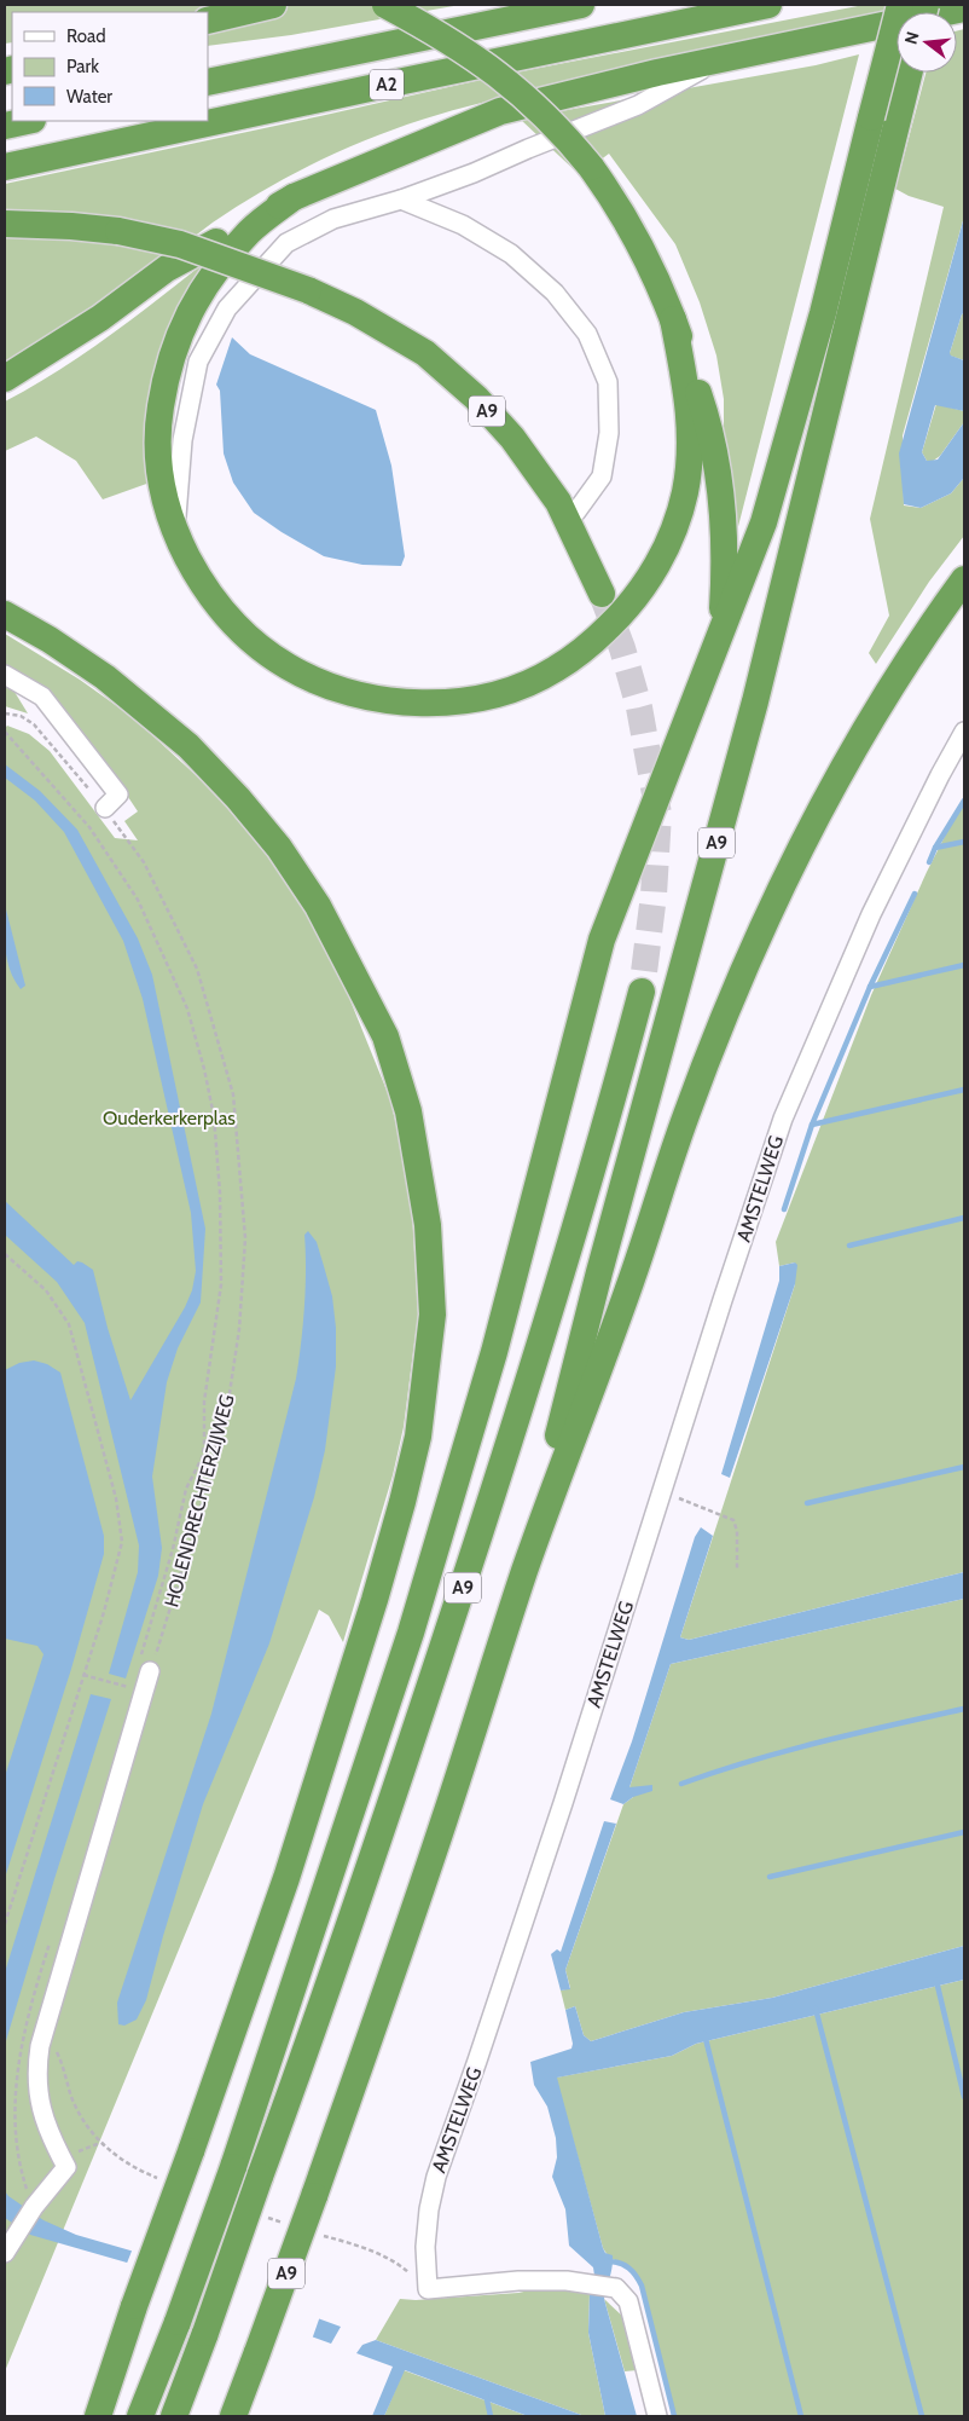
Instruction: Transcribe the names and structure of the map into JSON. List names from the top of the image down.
{
  "streets": {
    "highway": ["A2", "A9"],
    "street": ["AMSTELWEG"],
    "path": ["HOLENDRECHTERZIJWEG"]
  },
  "parks": ["Ouderkerkerplas"],
  "legend": ["Road", "Park", "Water"],
  "north": "left"
}
